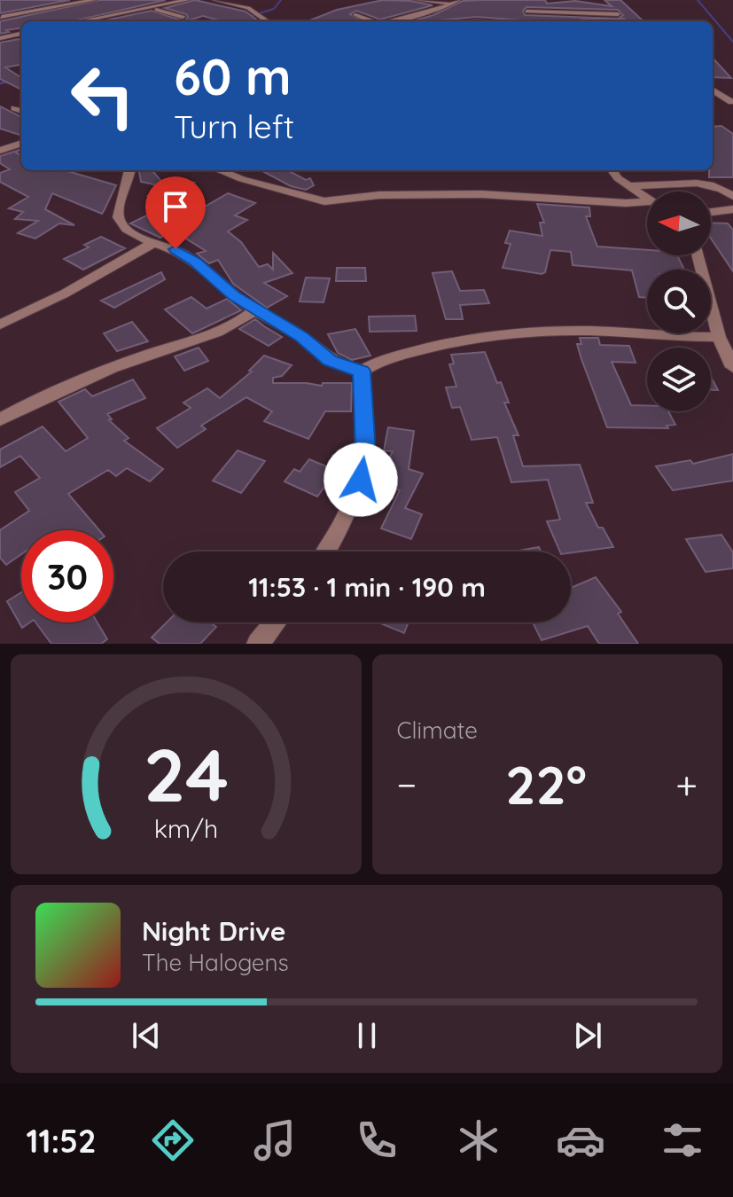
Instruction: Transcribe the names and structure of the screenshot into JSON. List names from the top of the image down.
{
  "north": "left",
  "page": {
    "turn": ["60 m", "Turn left"],
    "limit": "30",
    "trip": "11:53 · 1 min · 190 m",
    "tile": "Climate",
    "heat": ["−", "22°", "+"],
    "song": ["Night Drive", "The Halogens"],
    "tabs": "11:52",
    "gauge": ["24", "km/h"]
  }
}
